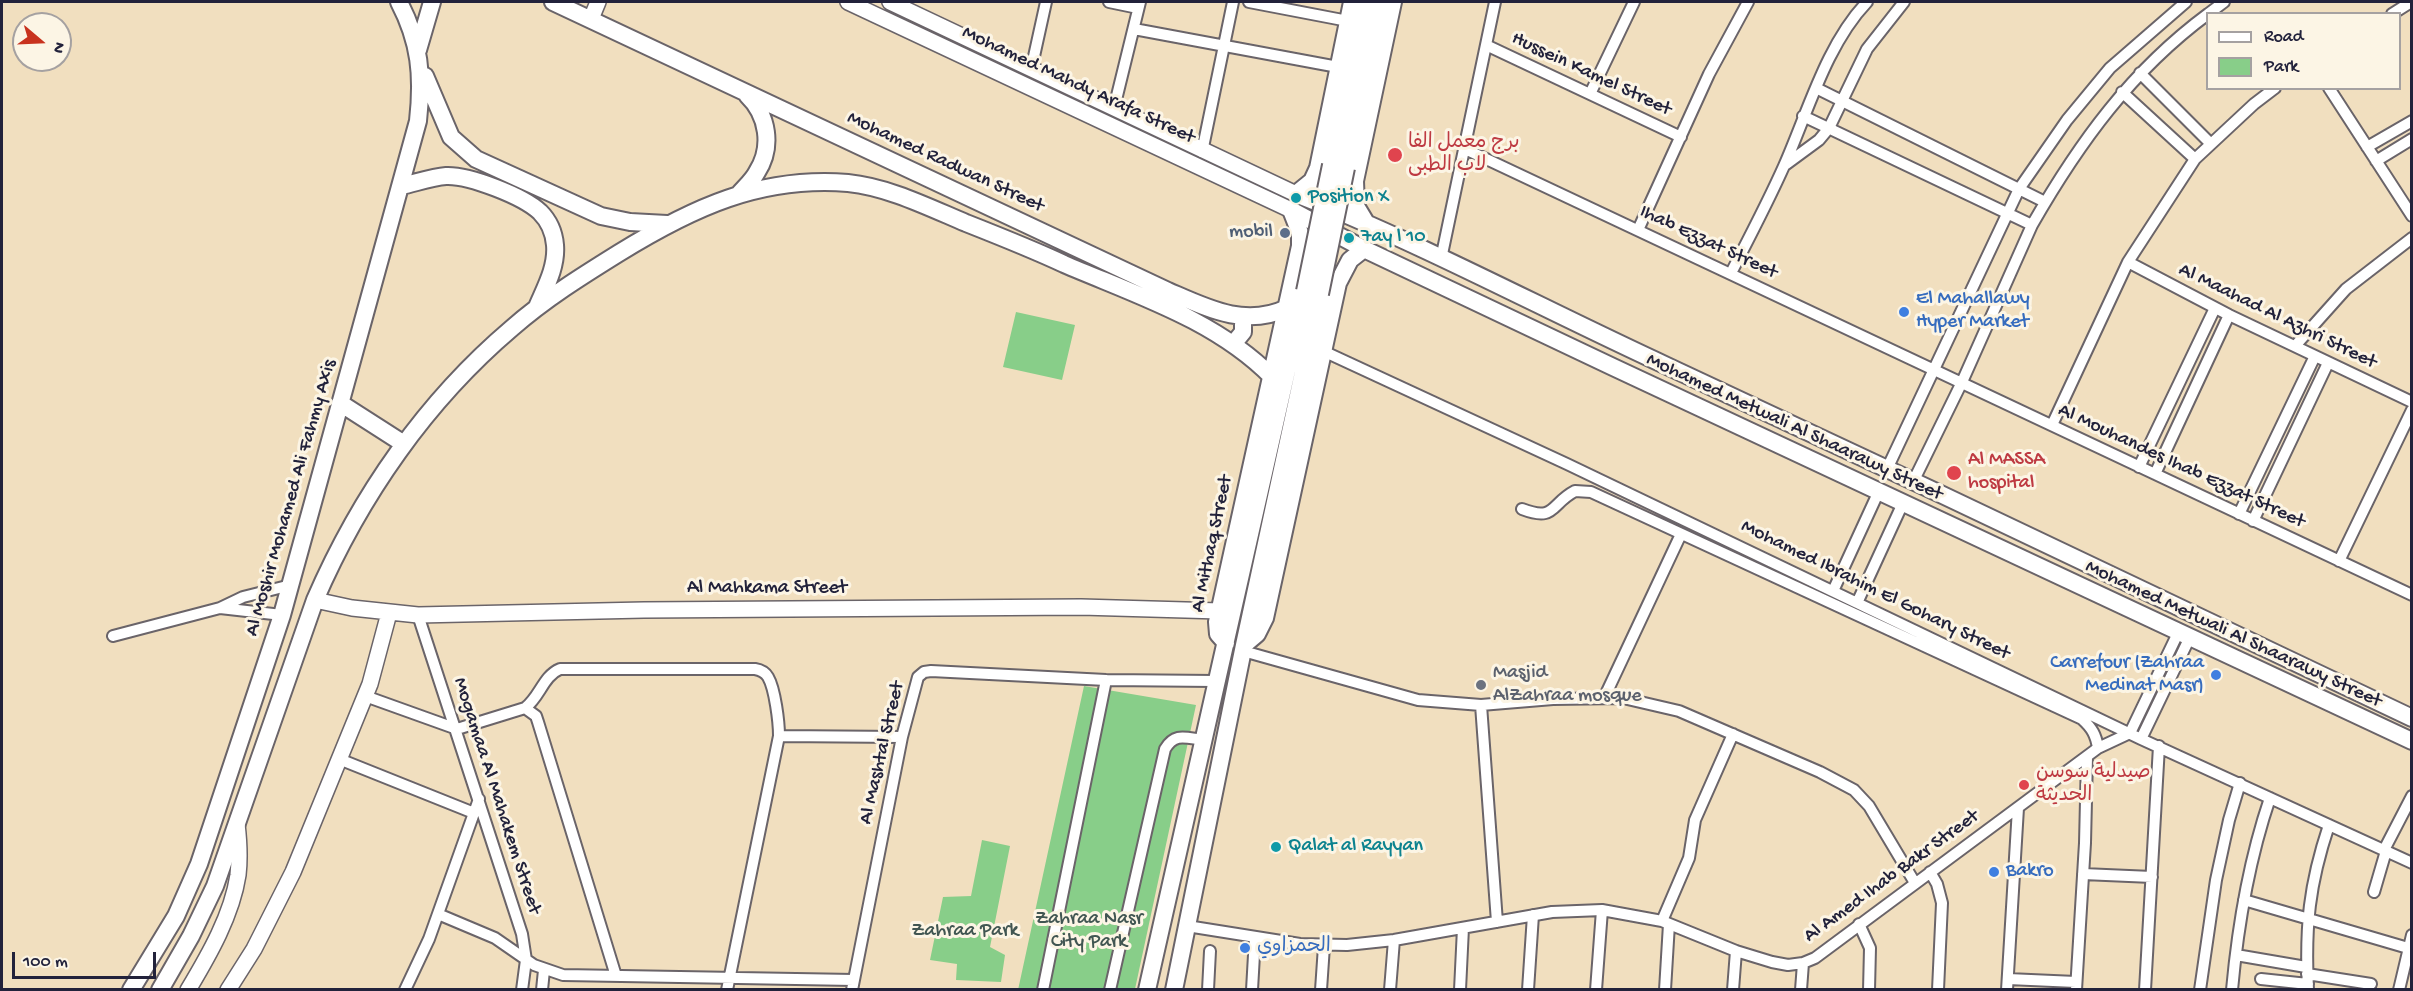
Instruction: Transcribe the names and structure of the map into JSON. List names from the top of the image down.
{
  "streets": {
    "main road": [
      "Mohamed Radwan Street",
      "Mohamed Metwali Al Shaarawy Street",
      "Al Moshir Mohamed Ali Fahmy Axis",
      "Al Mithaq Street"
    ],
    "street": [
      "Hussein Kamel Street",
      "Mohamed Mahdy Arafa Street",
      "Ihab Ezzat Street",
      "Al Maahad Al Azhri Street",
      "Al Mouhandes Ihab Ezzat Street",
      "Al Mahkama Street",
      "Mohamed Ibrahim El Gohary Street",
      "Al Mashtal Street",
      "Mogamaa Al Mahakem Street",
      "Al Amed Ihab Bakr Street"
    ]
  },
  "crossings": [
    ["Mohamed Mahdy Arafa Street", "Mohamed Metwali Al Shaarawy Street"],
    ["Mohamed Mahdy Arafa Street", "Al Mithaq Street"],
    ["Mohamed Radwan Street", "Al Mithaq Street"],
    ["Ihab Ezzat Street", "Al Mouhandes Ihab Ezzat Street"],
    ["Mohamed Metwali Al Shaarawy Street", "Al Mithaq Street"],
    ["Al Mithaq Street", "Al Mahkama Street"],
    ["Al Mahkama Street", "Mogamaa Al Mahakem Street"],
    ["Mohamed Ibrahim El Gohary Street", "Al Amed Ihab Bakr Street"]
  ],
  "parks": ["Zahraa Nasr City Park", "Zahraa Park"],
  "places": [
    "برج معمل الفا لاب الطبى",
    "Position X",
    "mobil",
    "7ay l 10",
    "El Mahallawy Hyper Market",
    "Al MASSA hospital",
    "Carrefour (Zahraa Medinat Masr)",
    "Masjid AlZahraa mosque",
    "صيدلية سوسن الحديثة",
    "Qalat al Rayyan",
    "Bakro",
    "الحمزاوي"
  ],
  "legend": ["Road", "Park"],
  "scale_bar": "100 m",
  "north": "right"
}
